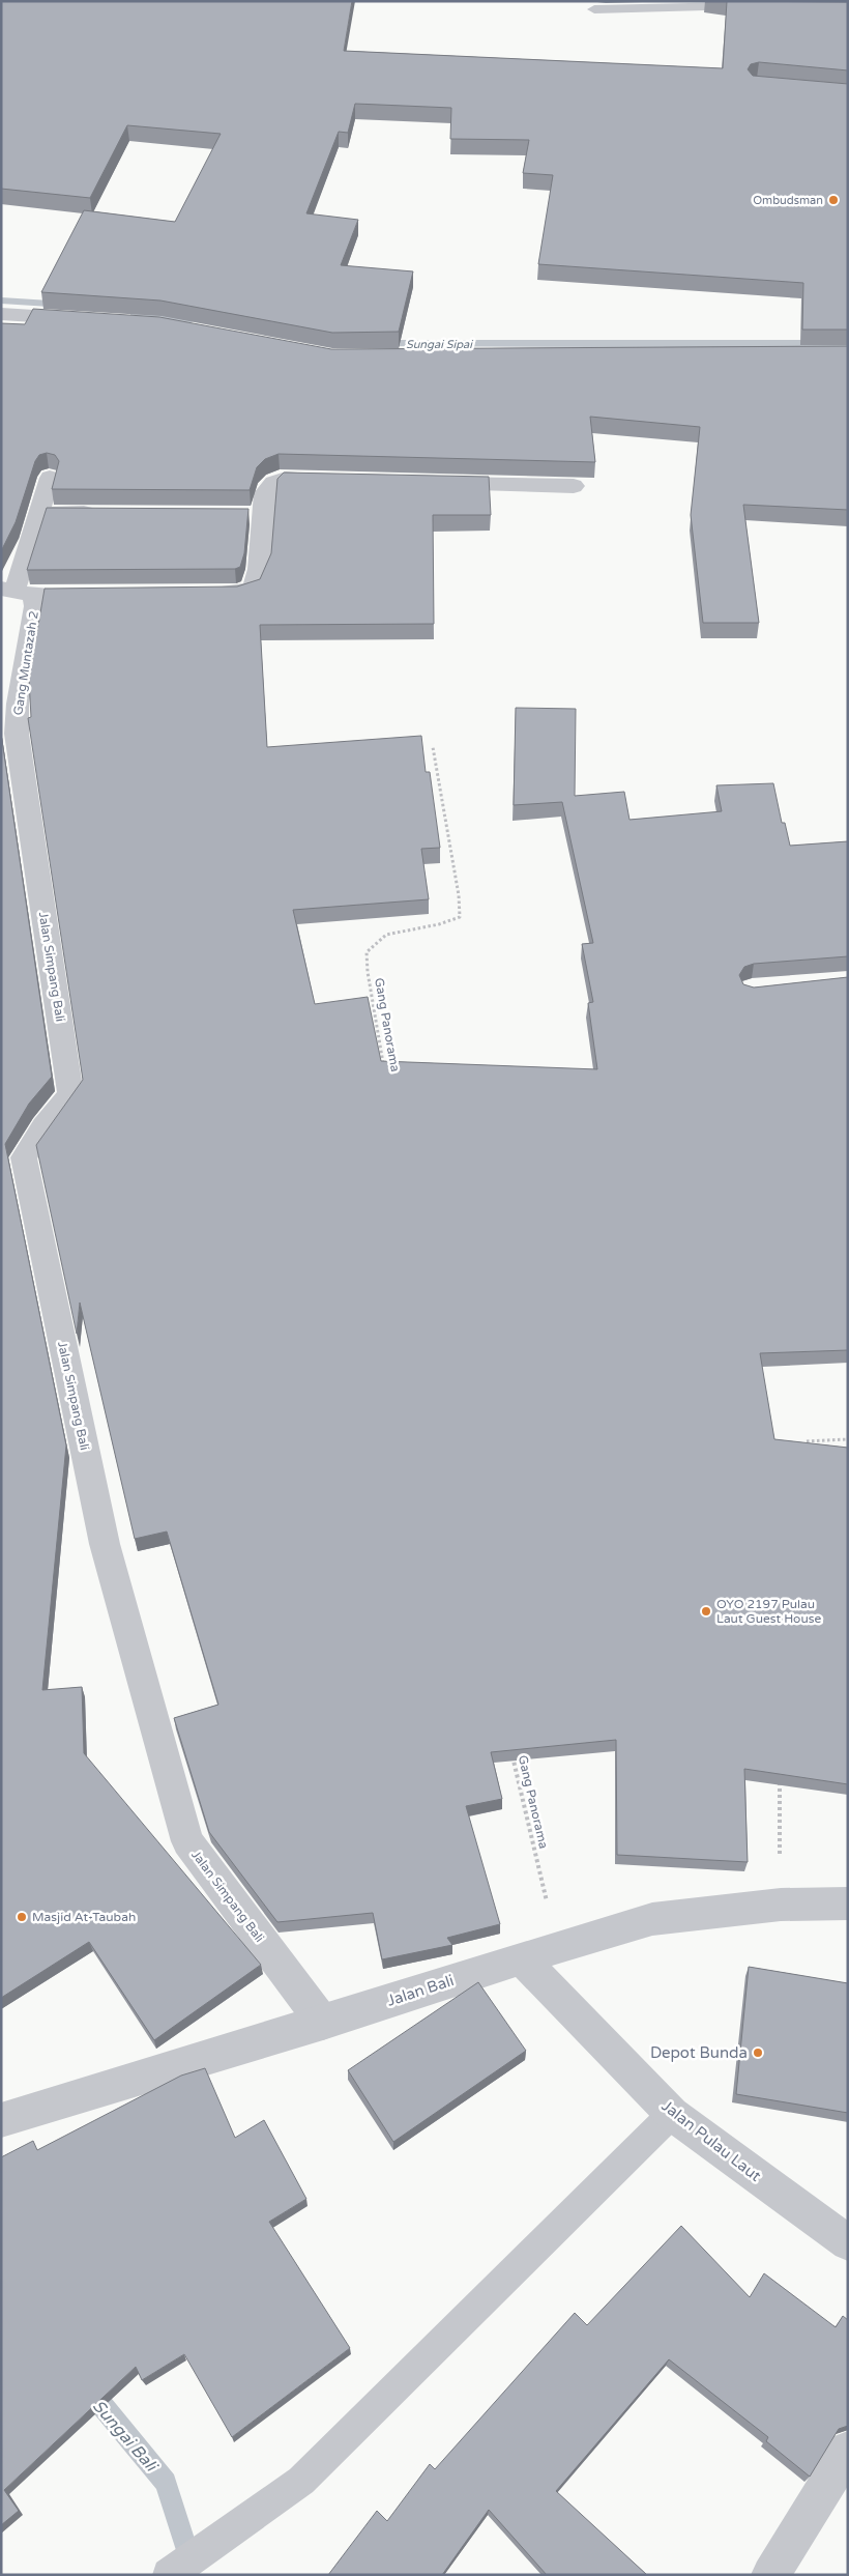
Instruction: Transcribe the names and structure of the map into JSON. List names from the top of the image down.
{
  "streets": {
    "street": [
      "Gang Muntazah 2",
      "Jalan Simpang Bali",
      "Jalan Bali",
      "Jalan Pulau Laut"
    ],
    "path": ["Gang Panorama"]
  },
  "crossings": [
    ["Gang Muntazah 2", "Jalan Simpang Bali"],
    ["Jalan Simpang Bali", "Jalan Bali"],
    ["Gang Panorama", "Jalan Bali"],
    ["Jalan Bali", "Jalan Pulau Laut"]
  ],
  "water": ["Sungai Sipai", "Sungai Bali"],
  "places": [
    "Ombudsman",
    "OYO 2197 Pulau Laut Guest House",
    "Masjid At-Taubah",
    "Depot Bunda"
  ]
}
